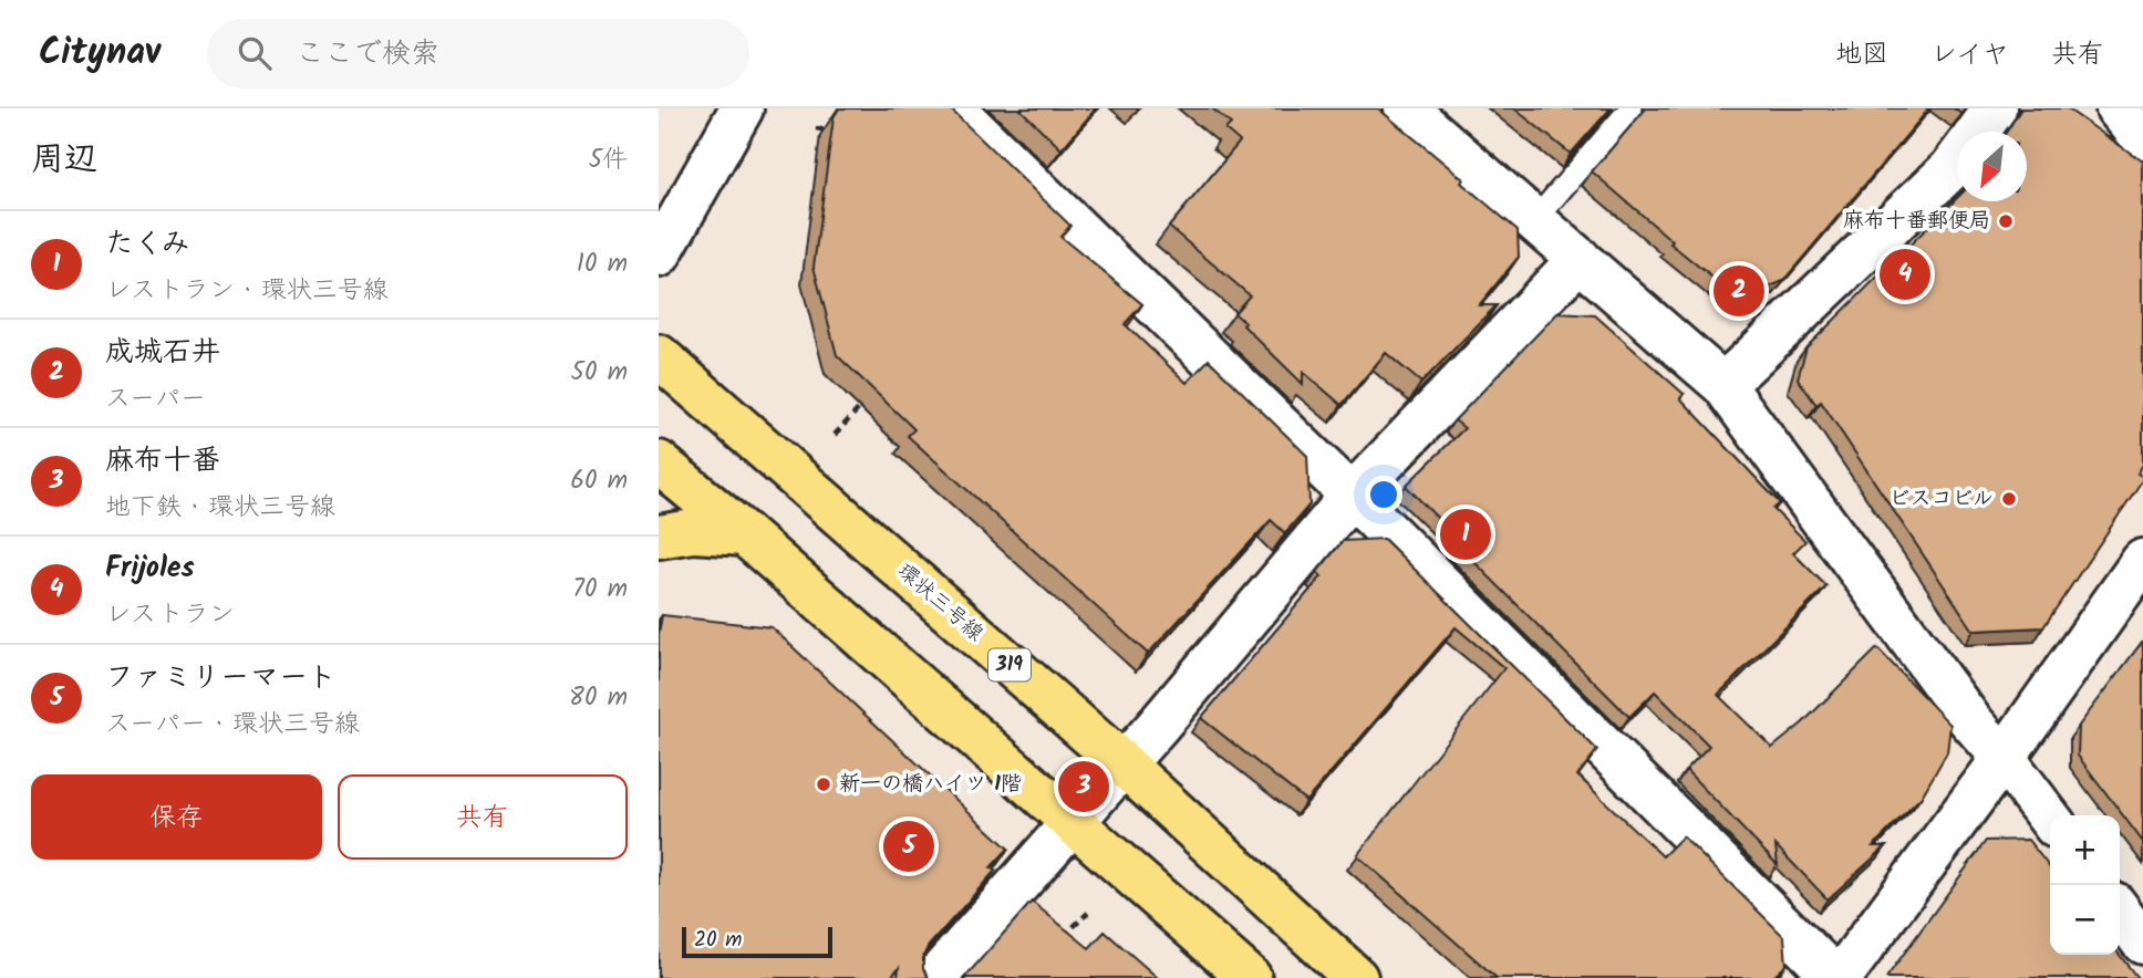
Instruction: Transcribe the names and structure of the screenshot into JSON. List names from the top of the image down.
{
  "streets": {
    "main road": ["環状三号線", "319"]
  },
  "places": ["麻布十番郵便局", "ビスコビル", "新一の橋ハイツ 1階"],
  "scale_bar": "20 m",
  "north": "bottom left",
  "page": {
    "header": "Citynav",
    "search": "ここで検索",
    "nav": ["地図", "レイヤ", "共有"],
    "heading": ["周辺", "5件"],
    "list": [
      {
        "mark": "1",
        "name": "たくみ",
        "note": "レストラン · 環状三号線",
        "value": "10 m"
      },
      {
        "mark": "2",
        "name": "成城石井",
        "note": "スーパー",
        "value": "50 m"
      },
      {
        "mark": "3",
        "name": "麻布十番",
        "note": "地下鉄 · 環状三号線",
        "value": "60 m"
      },
      {
        "mark": "4",
        "name": "Frijoles",
        "note": "レストラン",
        "value": "70 m"
      },
      {
        "mark": "5",
        "name": "ファミリーマート",
        "note": "スーパー · 環状三号線",
        "value": "80 m"
      }
    ],
    "pins": [
      "4",
      "2",
      "1",
      "3",
      "5"
    ],
    "buttons": ["保存", "共有"],
    "map_buttons": ["+", "−"],
    "scale": "20 m"
  }
}
